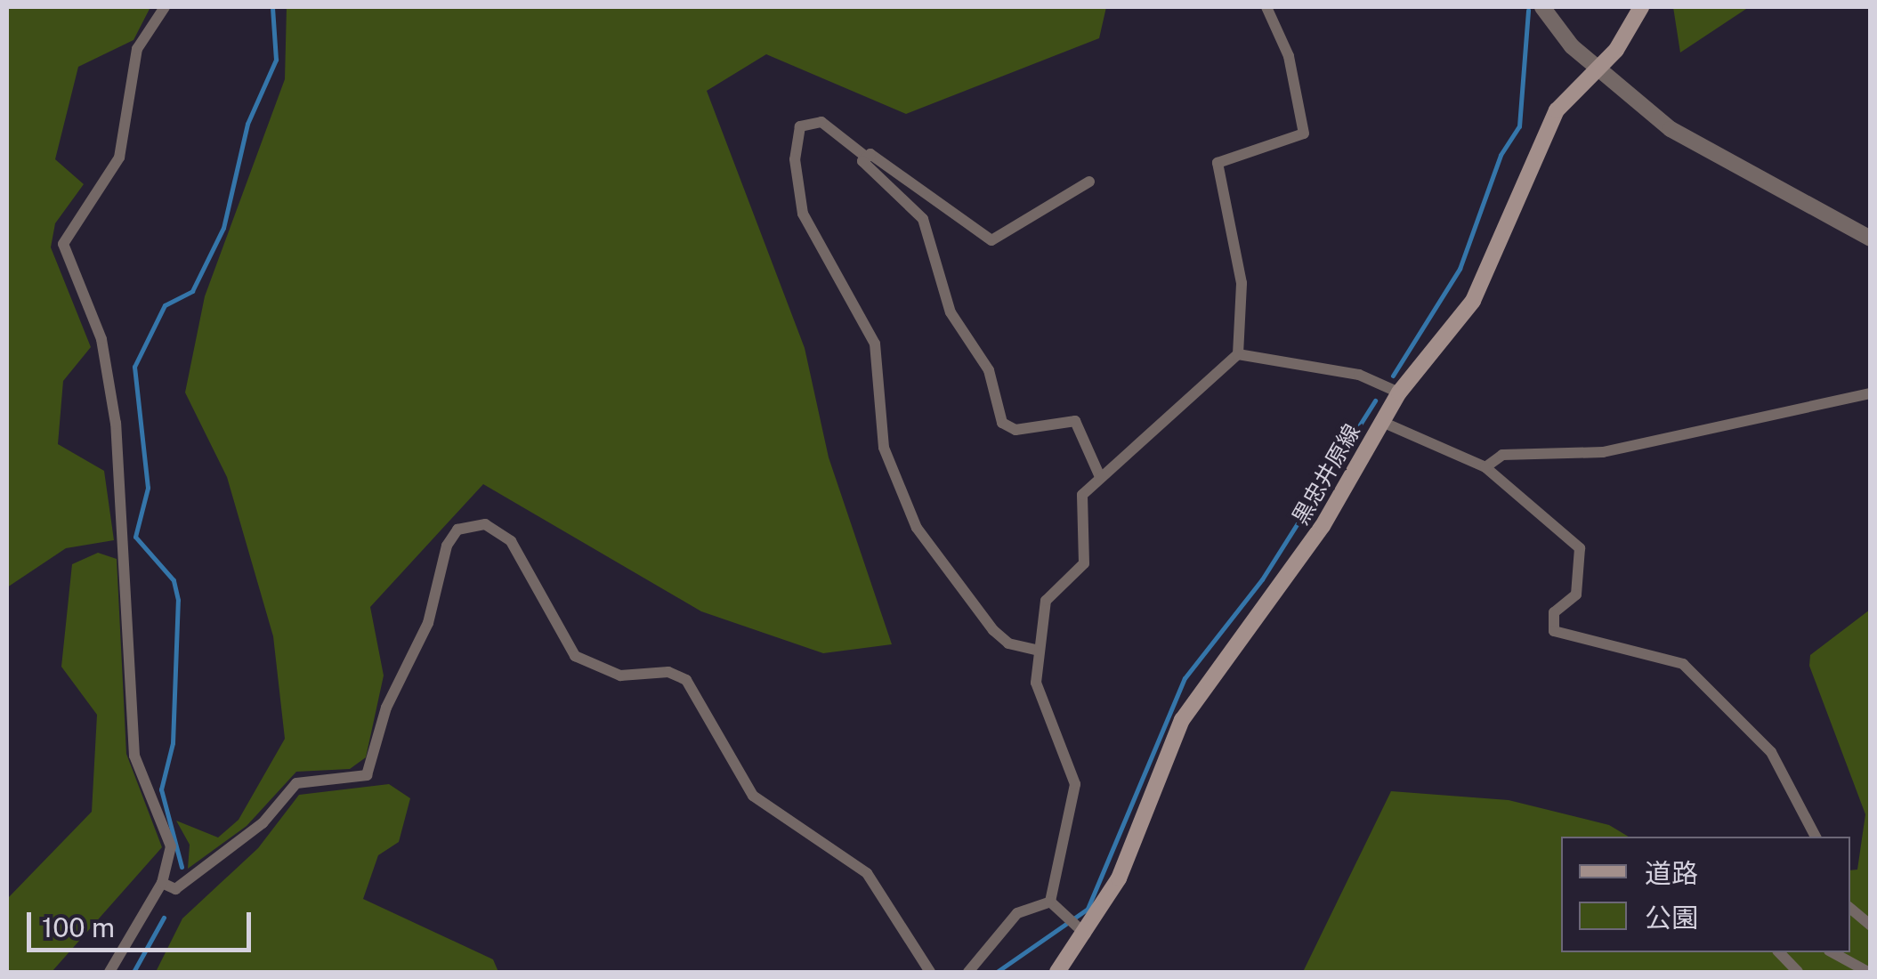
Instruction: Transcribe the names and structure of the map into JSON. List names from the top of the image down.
{
  "streets": {
    "main road": ["黒忠井原線"]
  },
  "legend": ["道路", "公園"],
  "scale_bar": "100 m"
}
